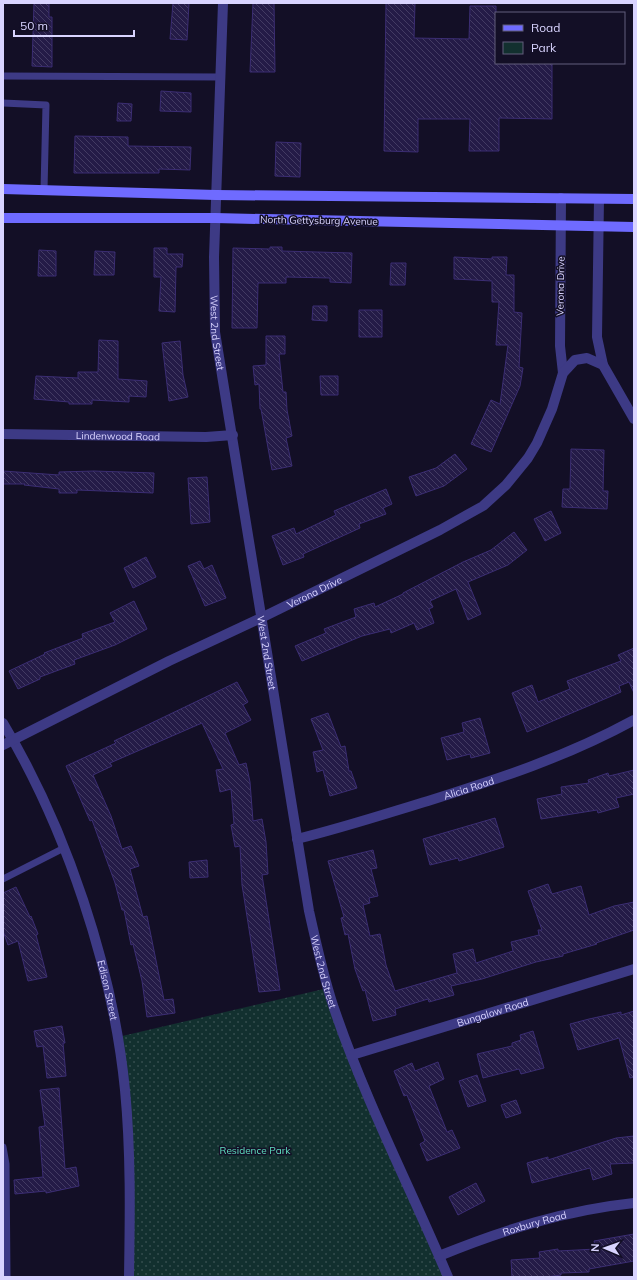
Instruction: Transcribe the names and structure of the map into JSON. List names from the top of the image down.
{
  "streets": {
    "main road": ["North Gettysburg Avenue"],
    "street": [
      "Verona Drive",
      "West 2nd Street",
      "Lindenwood Road",
      "Alicia Road",
      "Edison Street",
      "Bungalow Road",
      "Roxbury Road"
    ]
  },
  "crossings": [
    ["North Gettysburg Avenue", "Verona Drive"],
    ["North Gettysburg Avenue", "West 2nd Street"],
    ["Verona Drive", "West 2nd Street"],
    ["Verona Drive", "Edison Street"],
    ["West 2nd Street", "Lindenwood Road"],
    ["West 2nd Street", "Alicia Road"],
    ["West 2nd Street", "Bungalow Road"],
    ["West 2nd Street", "Roxbury Road"]
  ],
  "parks": ["Residence Park"],
  "legend": ["Road", "Park"],
  "scale_bar": "50 m",
  "north": "left"
}
